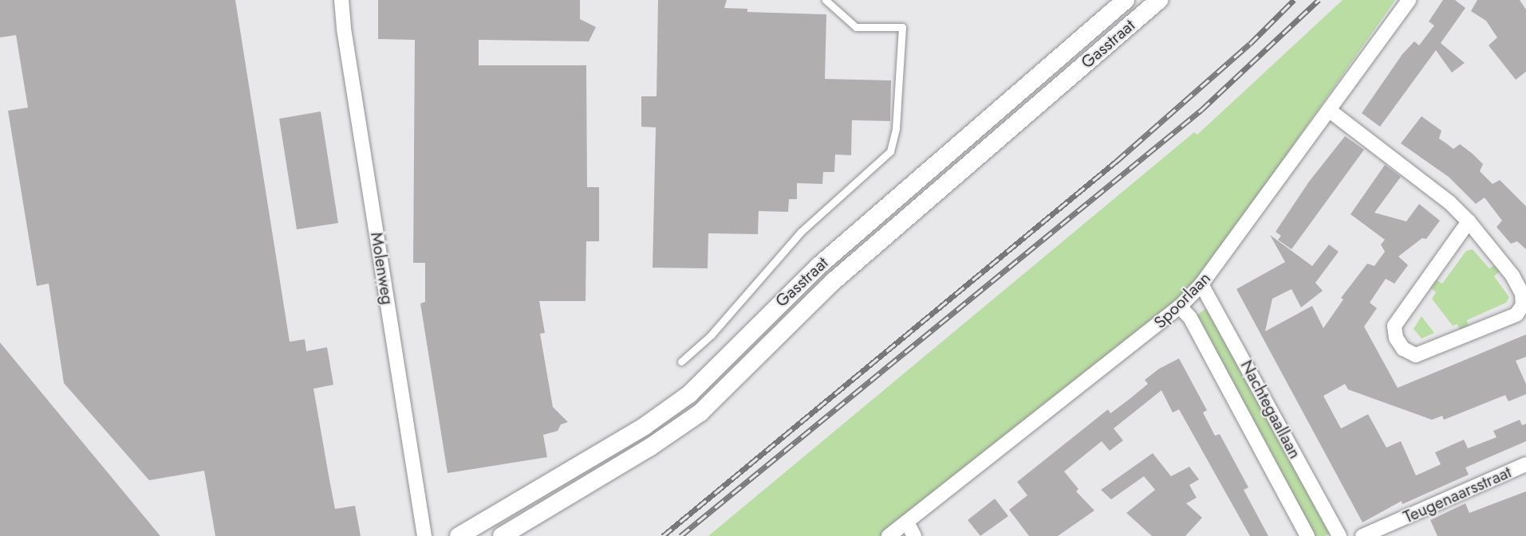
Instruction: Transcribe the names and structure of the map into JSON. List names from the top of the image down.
{
  "streets": {
    "street": [
      "Gasstraat",
      "Molenweg",
      "Spoorlaan",
      "Nachtegaallaan",
      "Teugenaarsstraat"
    ]
  },
  "crossings": [
    ["Spoorlaan", "Nachtegaallaan"]
  ]
}
